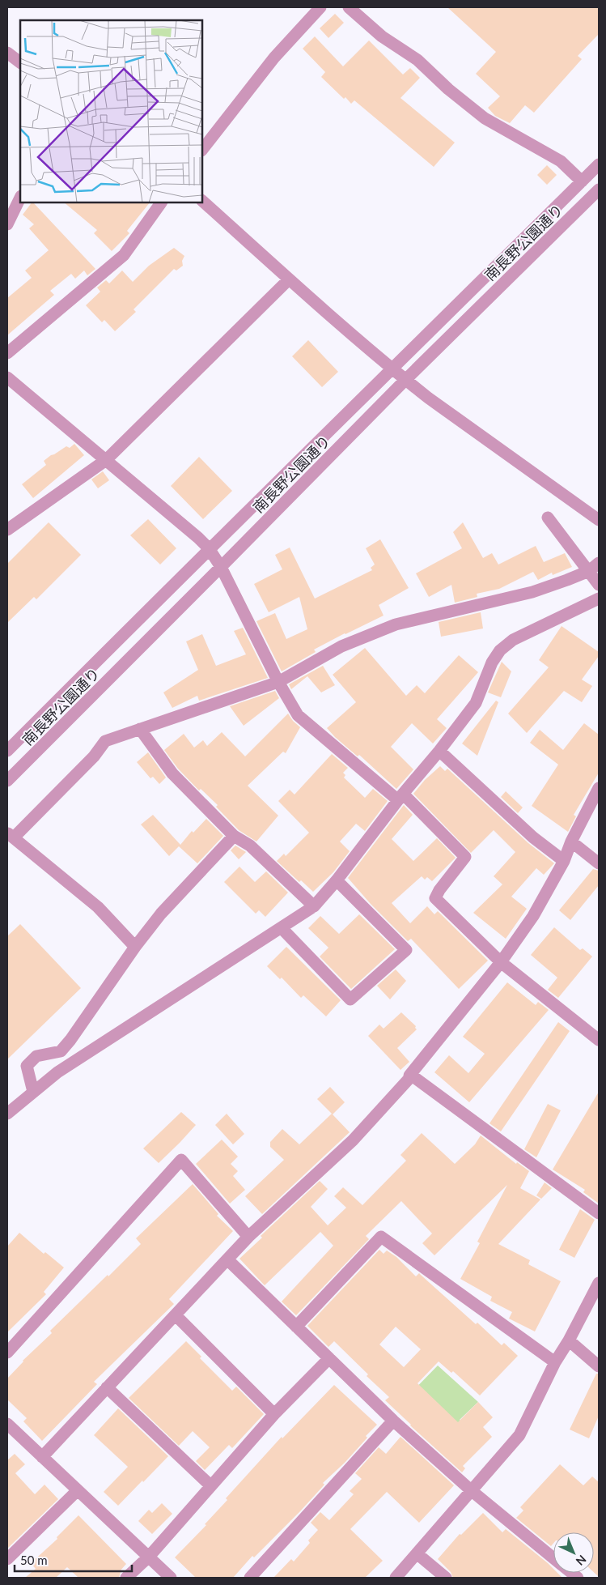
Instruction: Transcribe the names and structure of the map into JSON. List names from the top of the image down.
{
  "streets": {
    "street": ["南長野公園通り"]
  },
  "scale_bar": "50 m",
  "north": "bottom right"
}
